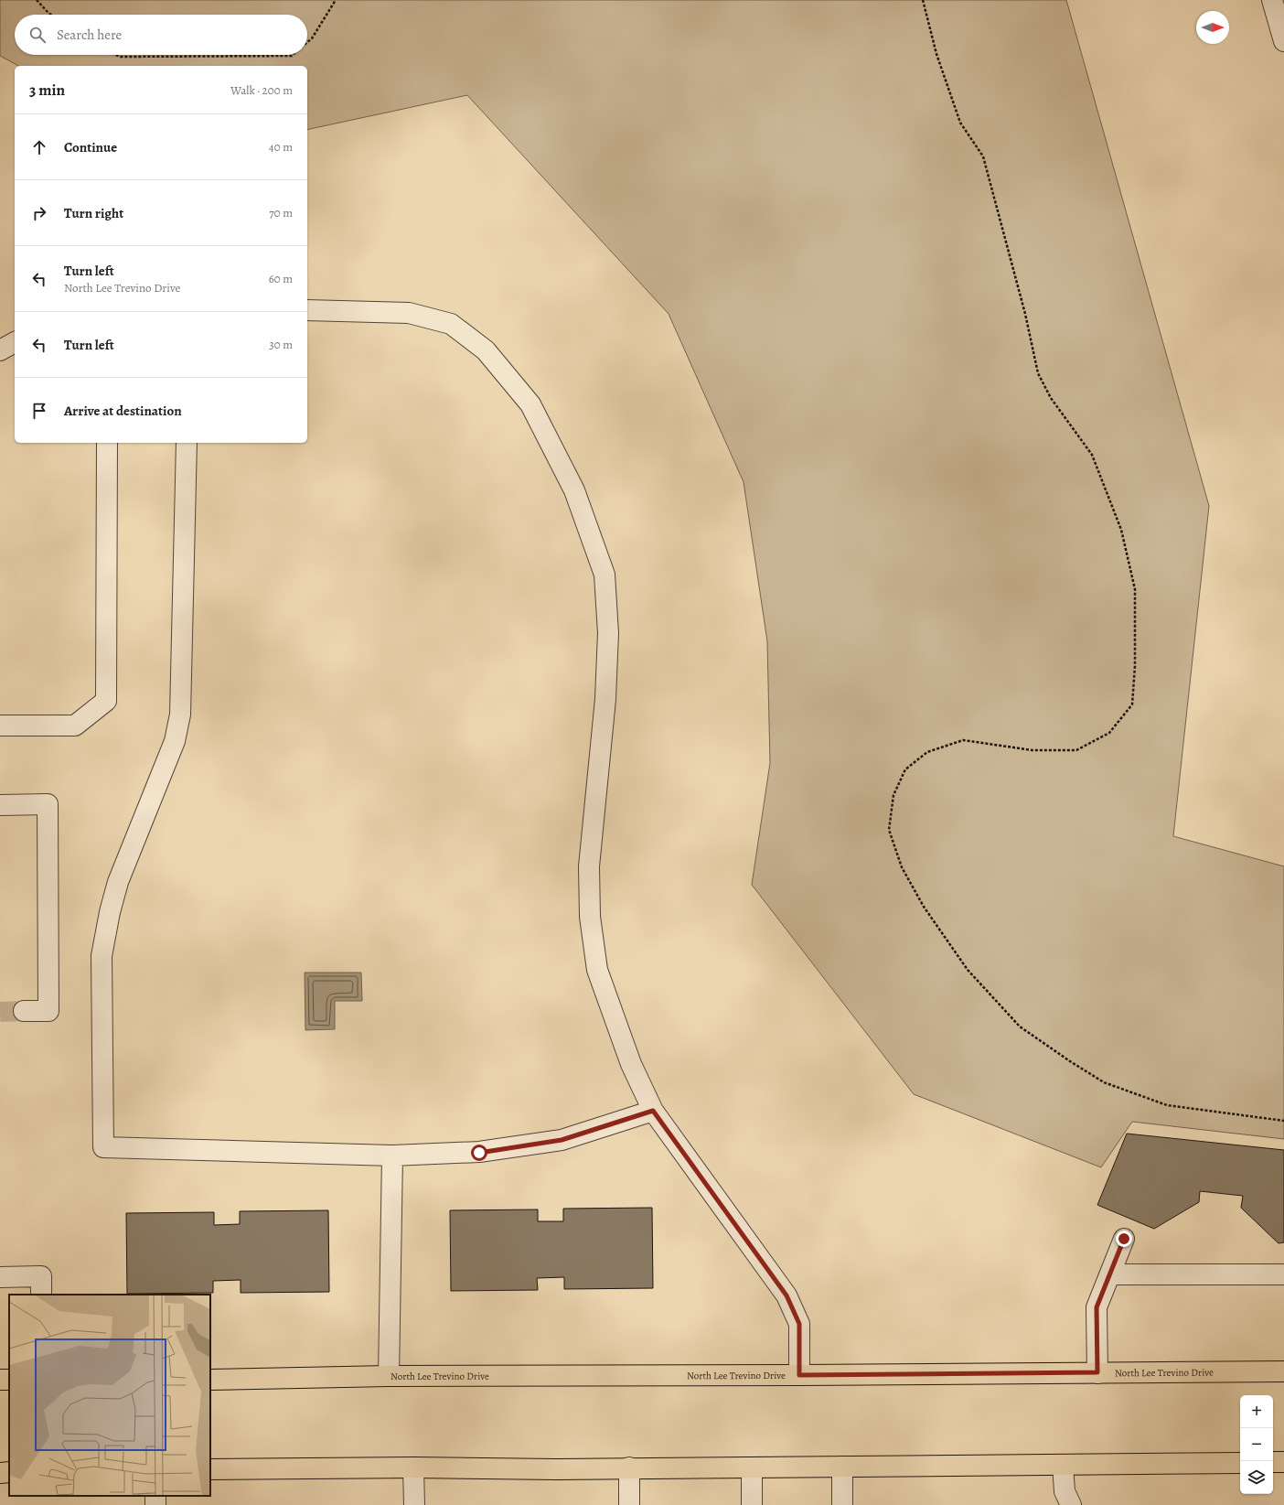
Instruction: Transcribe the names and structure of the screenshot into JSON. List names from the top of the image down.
{
  "streets": {
    "main road": ["North Lee Trevino Drive"]
  },
  "north": "right",
  "page": {
    "search": "Search here",
    "heading": ["3 min", "Walk · 200 m"],
    "list": [
      ["Continue", "40 m"],
      ["Turn right", "70 m"],
      ["Turn left", "North Lee Trevino Drive", "60 m"],
      ["Turn left", "30 m"],
      "Arrive at destination"
    ],
    "map_buttons": ["+", "−"]
  }
}
